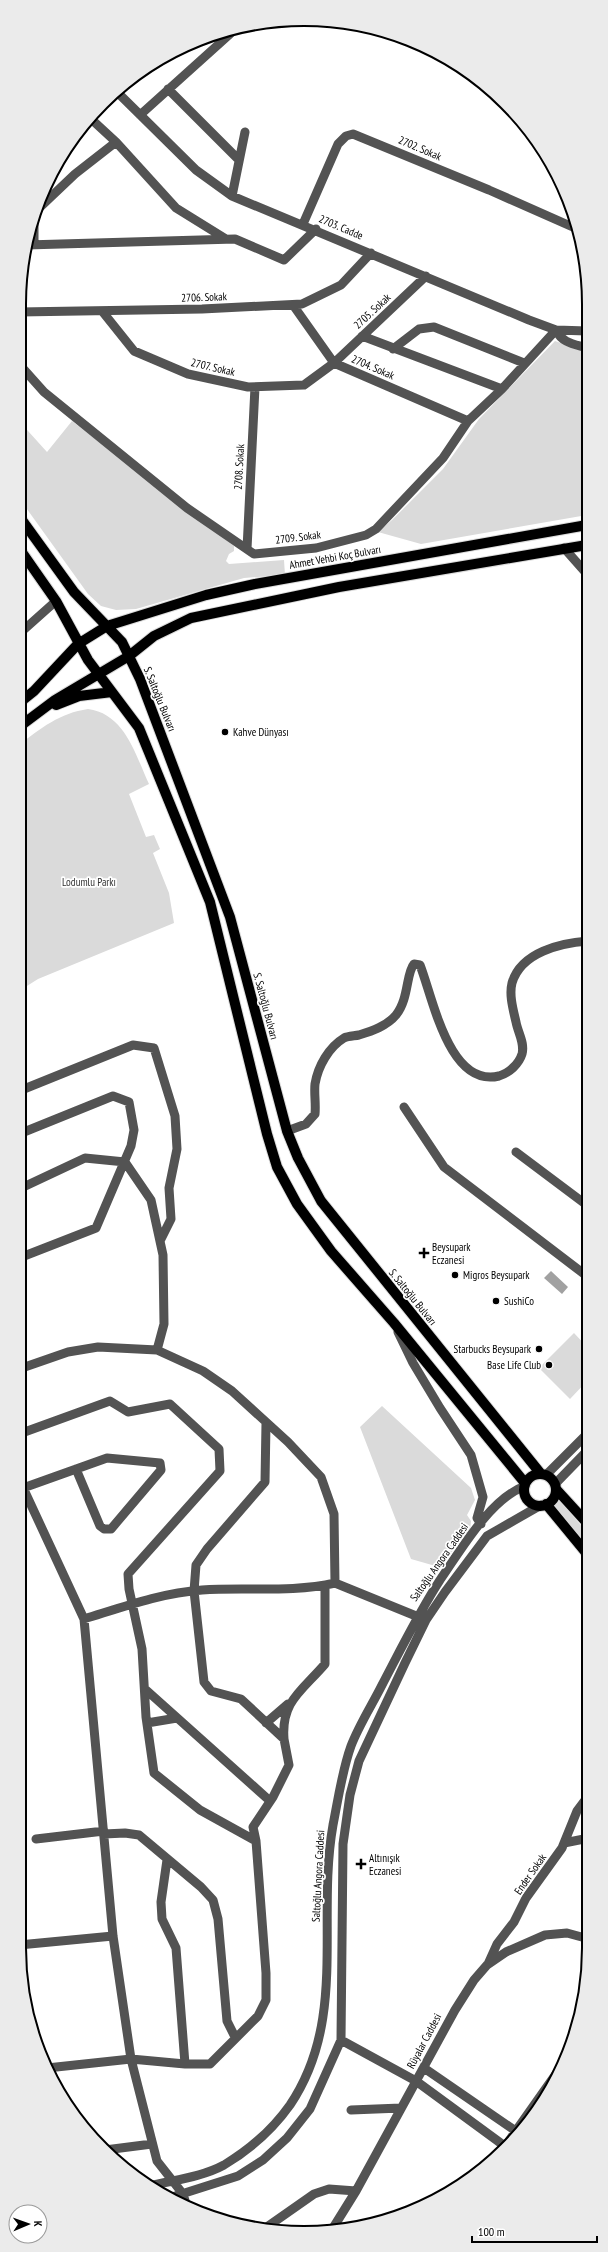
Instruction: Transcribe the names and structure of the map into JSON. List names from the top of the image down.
{
  "streets": {
    "main road": ["Ahmet Vehbi Koç Bulvarı", "S. Saltoğlu Bulvarı"],
    "street": [
      "2702. Sokak",
      "2703. Cadde",
      "2706. Sokak",
      "2705. Sokak",
      "2707. Sokak",
      "2704. Sokak",
      "2708. Sokak",
      "2709. Sokak",
      "Saltoğlu Angora Caddesi",
      "Ender Sokak",
      "Rüyalar Caddesi"
    ]
  },
  "crossings": [
    ["2702. Sokak", "2703. Cadde"],
    ["2703. Cadde", "2706. Sokak"],
    ["2703. Cadde", "2705. Sokak"],
    ["2703. Cadde", "2709. Sokak"],
    ["2706. Sokak", "2707. Sokak"],
    ["2706. Sokak", "2704. Sokak"],
    ["2705. Sokak", "2707. Sokak"],
    ["2705. Sokak", "2704. Sokak"],
    ["2707. Sokak", "2704. Sokak"],
    ["2707. Sokak", "2708. Sokak"],
    ["2704. Sokak", "2709. Sokak"],
    ["2708. Sokak", "2709. Sokak"],
    ["Ahmet Vehbi Koç Bulvarı", "S. Saltoğlu Bulvarı"],
    ["S. Saltoğlu Bulvarı", "Saltoğlu Angora Caddesi"],
    ["Ender Sokak", "Rüyalar Caddesi"]
  ],
  "parks": ["Lodumlu Parkı"],
  "places": {
    "other": [
      "Kahve Dünyası",
      "Migros Beysupark",
      "SushiCo",
      "Starbucks Beysupark",
      "Base Life Club"
    ],
    "health": ["Beysupark Eczanesi", "Altınışık Eczanesi"]
  },
  "scale_bar": "100 m",
  "north": "right"
}
